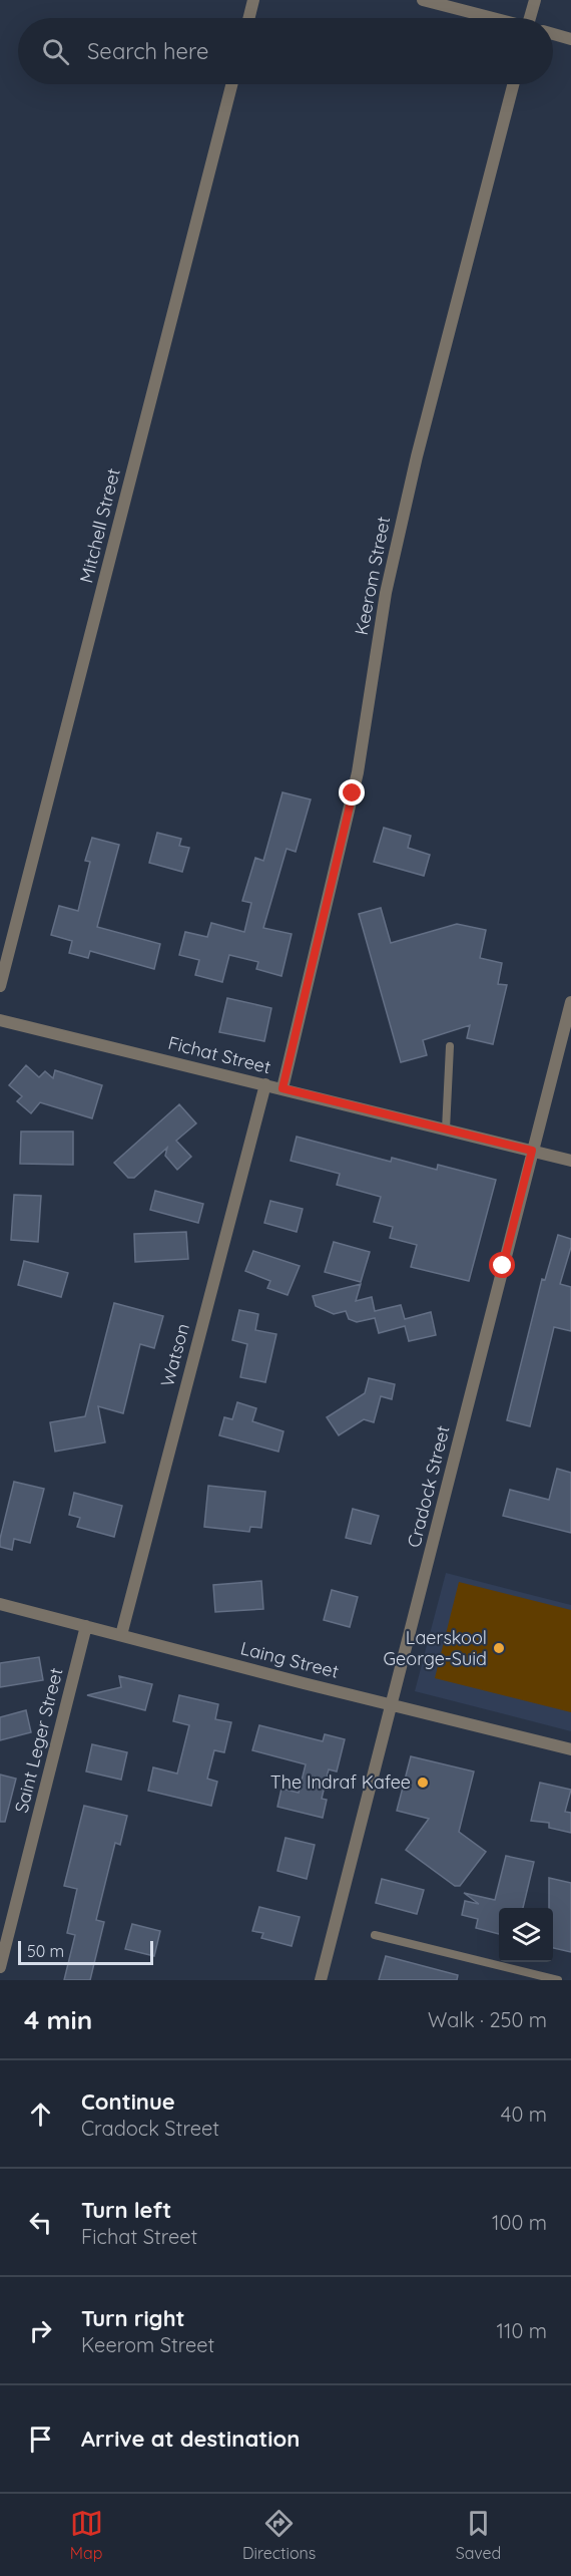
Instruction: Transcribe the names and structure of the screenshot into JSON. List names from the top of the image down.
{
  "streets": {
    "street": [
      "Mitchell Street",
      "Keerom Street",
      "Fichat Street",
      "Watson",
      "Cradock Street",
      "Laing Street",
      "Saint Leger Street"
    ]
  },
  "crossings": [
    ["Keerom Street", "Fichat Street"],
    ["Fichat Street", "Watson"],
    ["Fichat Street", "Cradock Street"],
    ["Watson", "Laing Street"],
    ["Cradock Street", "Laing Street"],
    ["Laing Street", "Saint Leger Street"]
  ],
  "places": ["Laerskool George-Suid", "The Indraf Kafee"],
  "scale_bar": "50 m",
  "page": {
    "search": "Search here",
    "scale": "50 m",
    "heading": ["4 min", "Walk · 250 m"],
    "list": [
      ["Continue", "Cradock Street", "40 m"],
      ["Turn left", "Fichat Street", "100 m"],
      ["Turn right", "Keerom Street", "110 m"],
      "Arrive at destination"
    ],
    "nav": ["Map", "Directions", "Saved"]
  }
}
